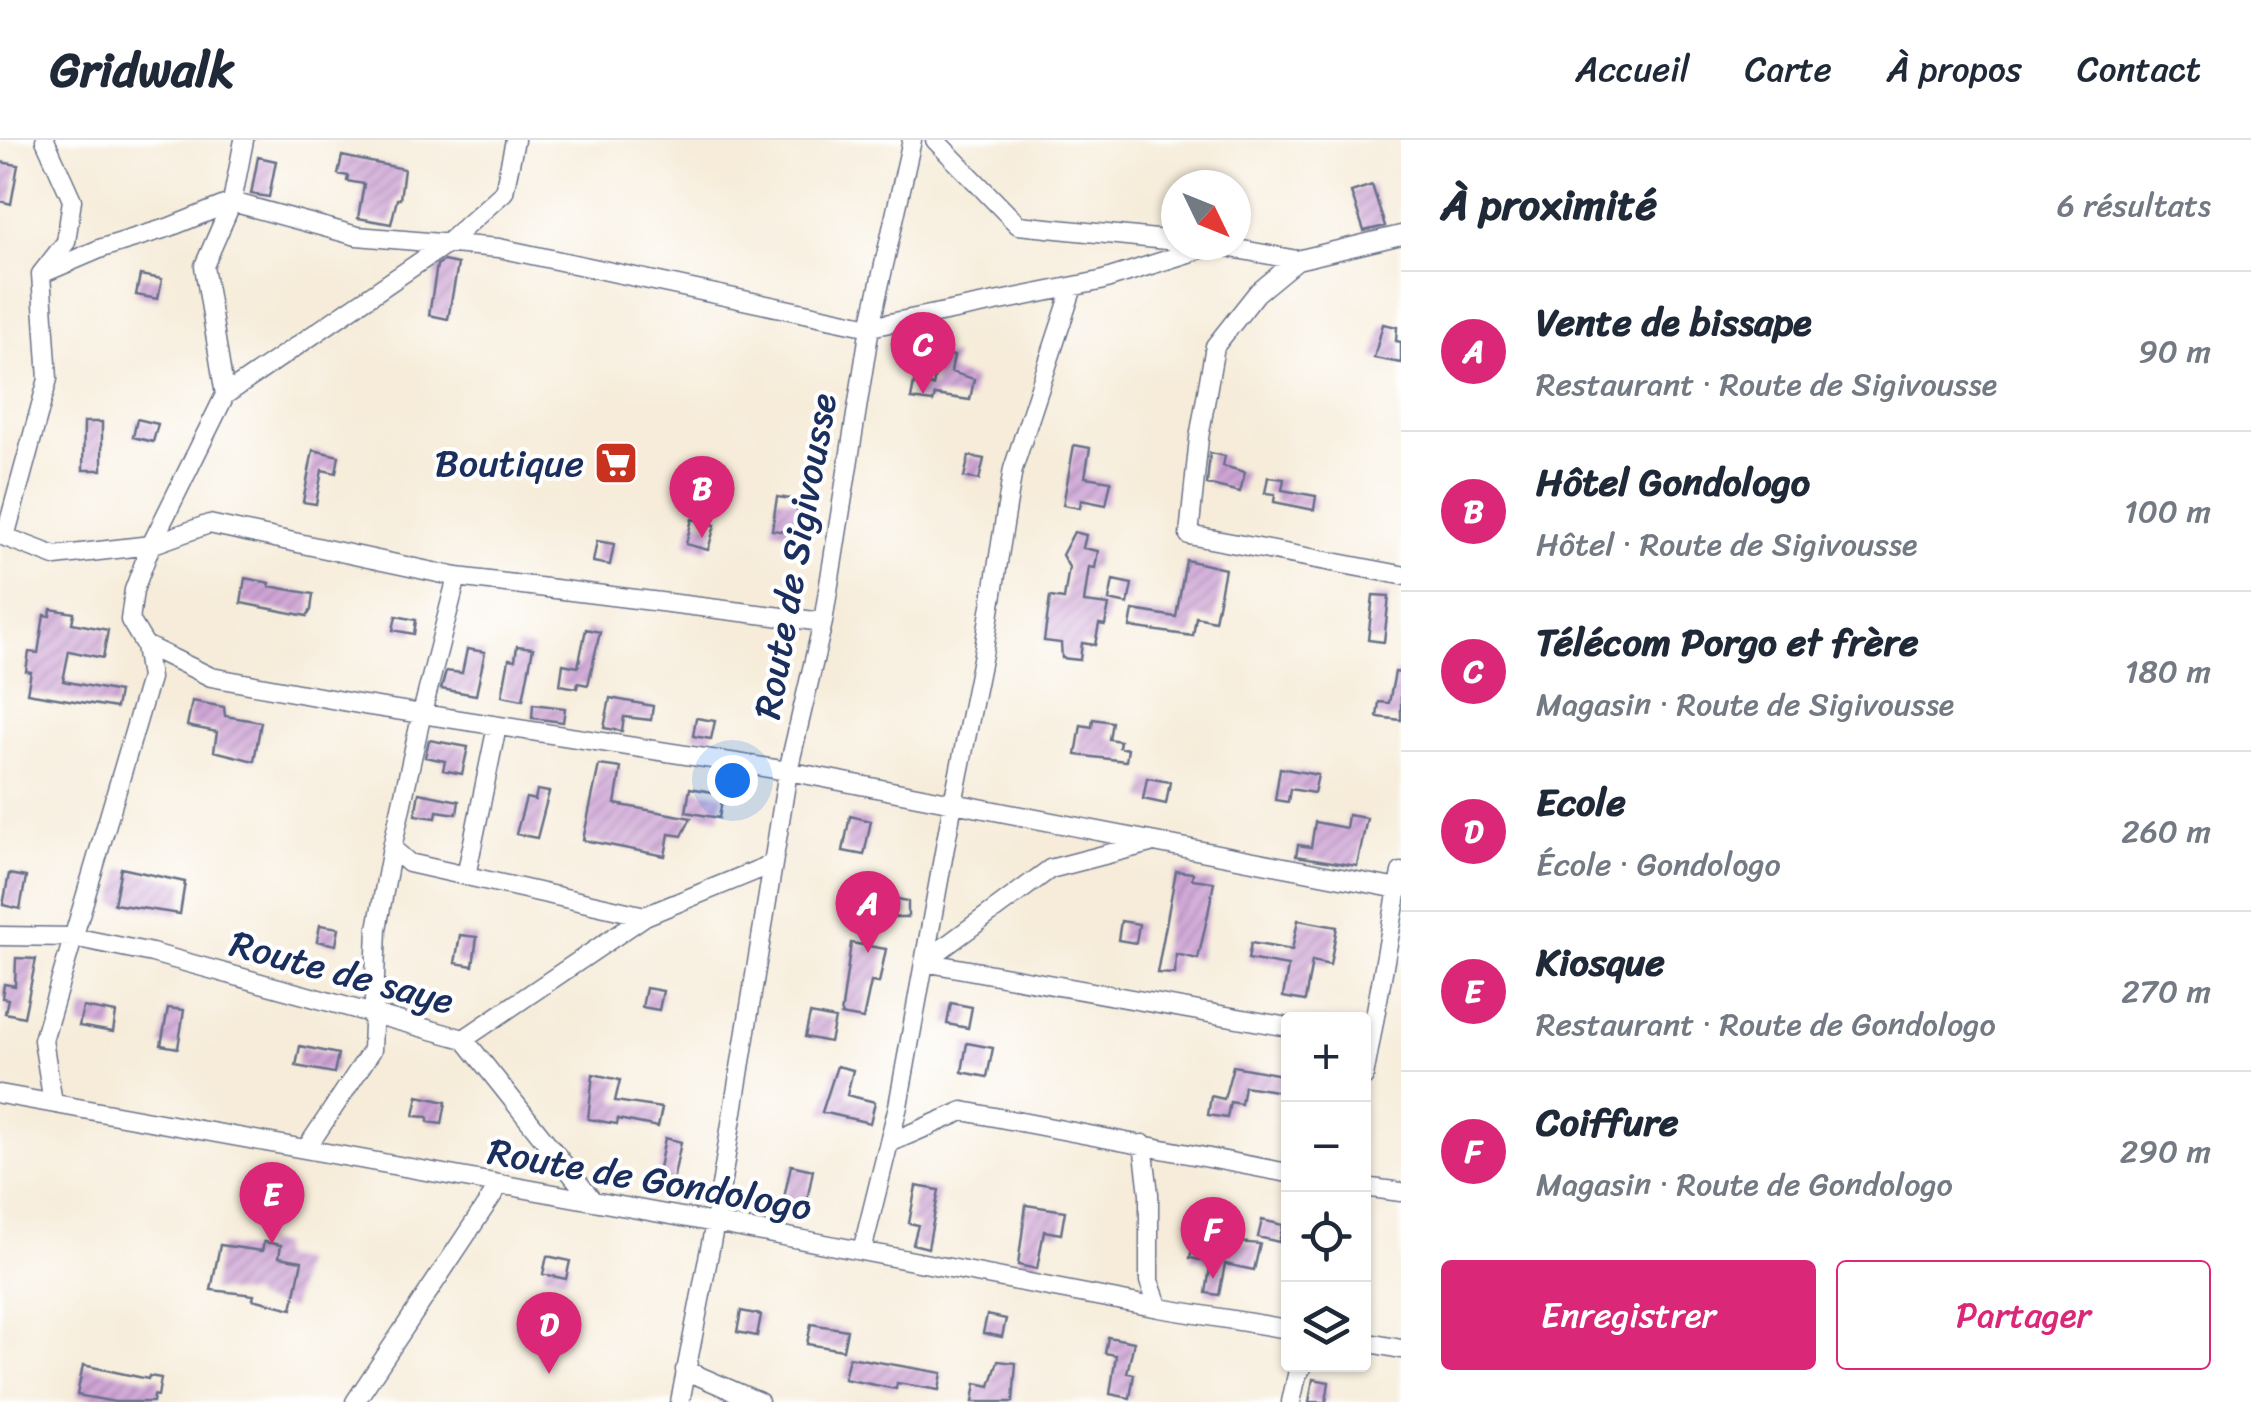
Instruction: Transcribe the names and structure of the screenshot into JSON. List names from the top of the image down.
{
  "streets": {
    "street": ["Route de Sigivousse", "Route de saye", "Route de Gondologo"]
  },
  "crossings": [
    ["Route de Sigivousse", "Route de Gondologo"],
    ["Route de saye", "Route de Gondologo"]
  ],
  "places": {
    "supermarket": ["Boutique"]
  },
  "north": "bottom right",
  "page": {
    "header": "Gridwalk",
    "nav": [
      "Accueil",
      "Carte",
      "À propos",
      "Contact"
    ],
    "heading": ["À proximité", "6 résultats"],
    "list": [
      {
        "mark": "A",
        "name": "Vente de bissape",
        "note": "Restaurant · Route de Sigivousse",
        "value": "90 m"
      },
      {
        "mark": "B",
        "name": "Hôtel Gondologo",
        "note": "Hôtel · Route de Sigivousse",
        "value": "100 m"
      },
      {
        "mark": "C",
        "name": "Télécom Porgo et frère",
        "note": "Magasin · Route de Sigivousse",
        "value": "180 m"
      },
      {
        "mark": "D",
        "name": "Ecole",
        "note": "École · Gondologo",
        "value": "260 m"
      },
      {
        "mark": "E",
        "name": "Kiosque",
        "note": "Restaurant · Route de Gondologo",
        "value": "270 m"
      },
      {
        "mark": "F",
        "name": "Coiffure",
        "note": "Magasin · Route de Gondologo",
        "value": "290 m"
      }
    ],
    "pins": [
      "C",
      "B",
      "A",
      "E",
      "F",
      "D"
    ],
    "map_buttons": ["+", "−"],
    "buttons": ["Enregistrer", "Partager"]
  }
}
